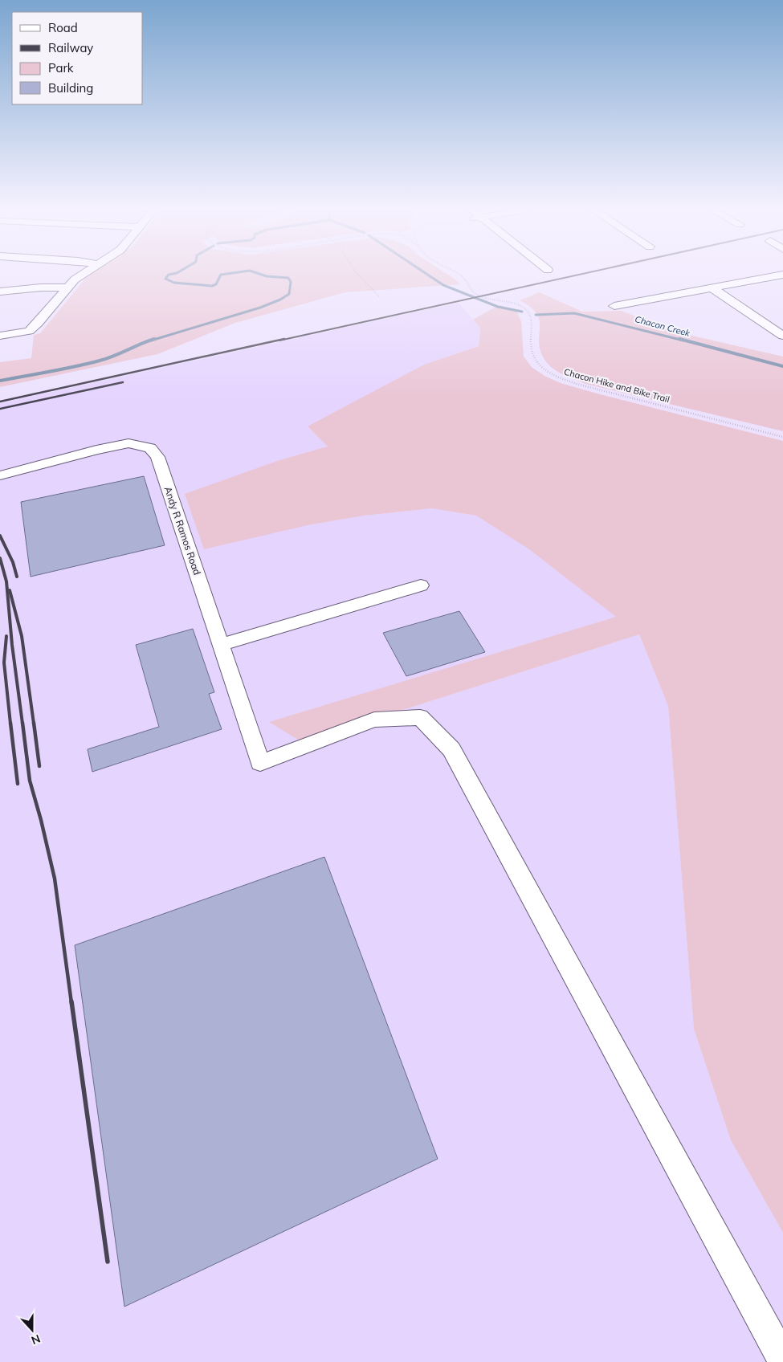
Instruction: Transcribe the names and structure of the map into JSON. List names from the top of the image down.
{
  "streets": {
    "street": ["Andy R Ramos Road"],
    "path": ["Chacon Hike and Bike Trail"]
  },
  "water": ["Chacon Creek"],
  "legend": [
    "Road",
    "Railway",
    "Park",
    "Building"
  ],
  "north": "bottom"
}
